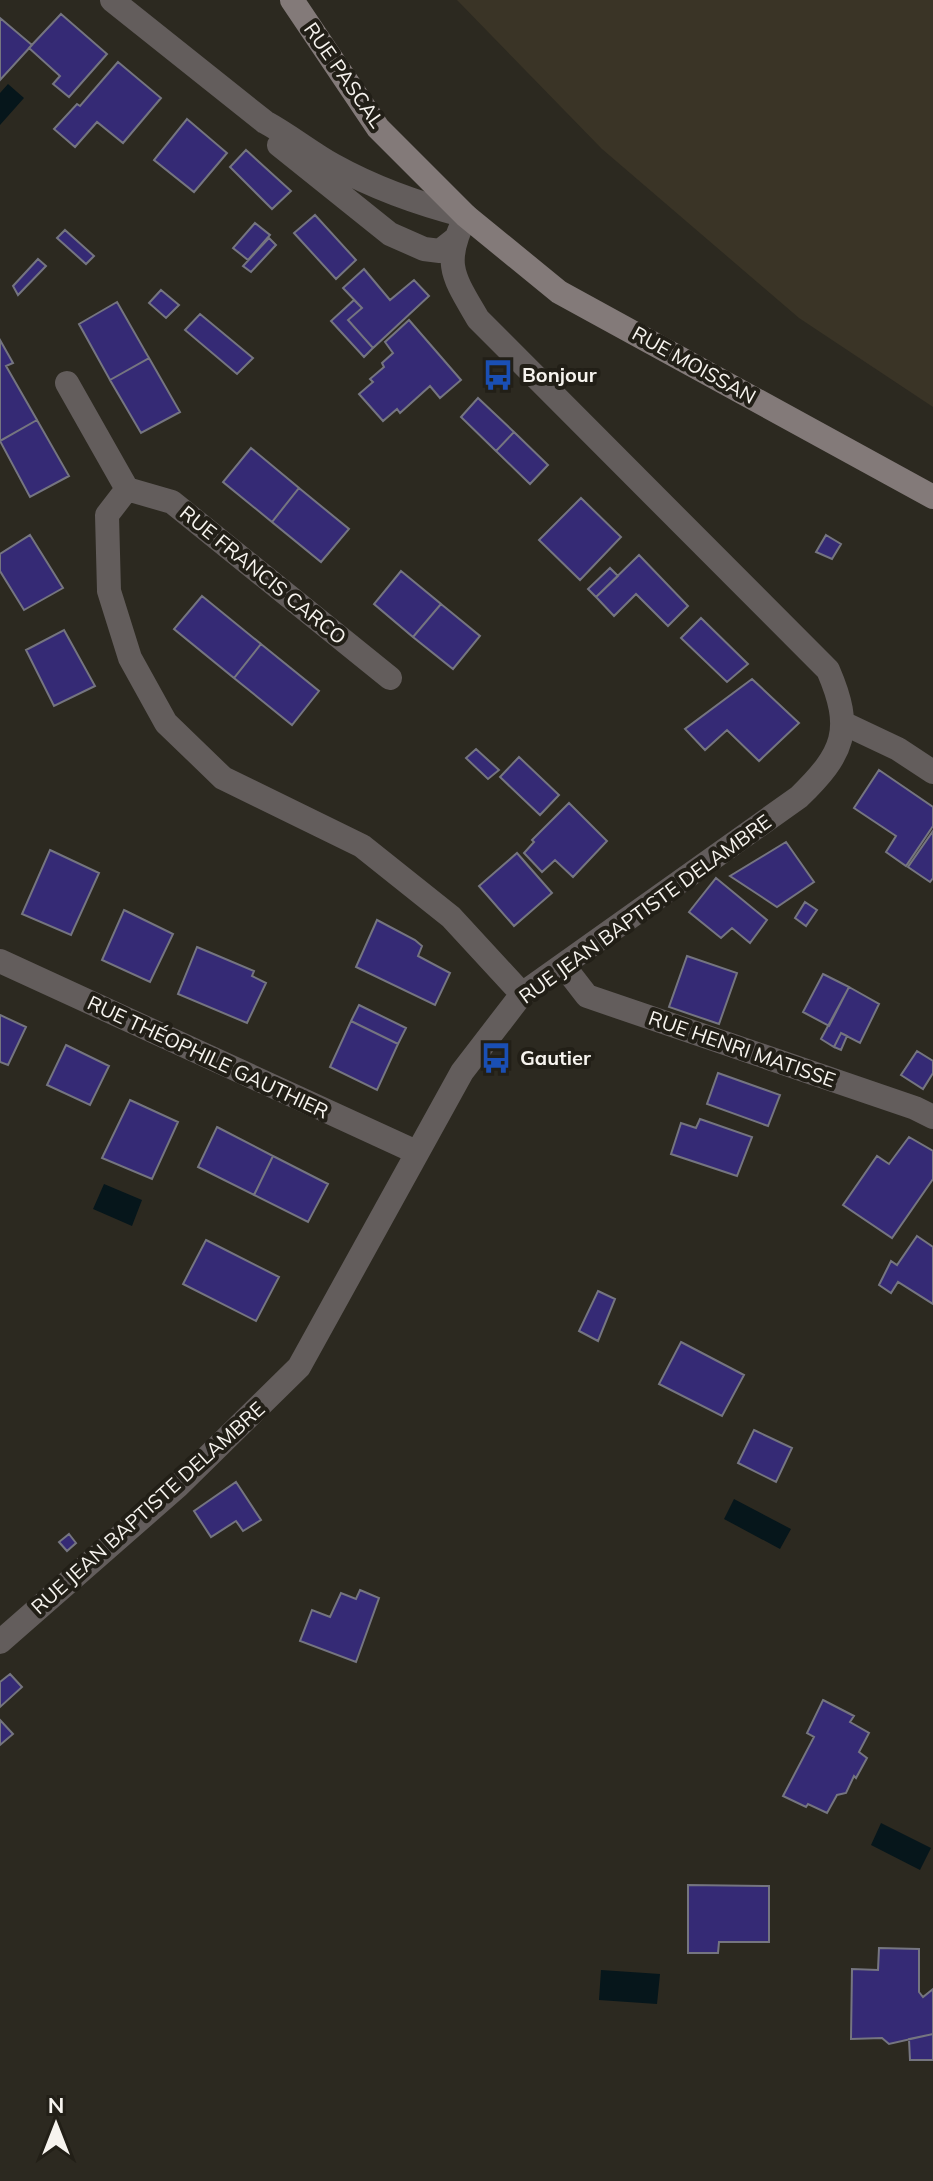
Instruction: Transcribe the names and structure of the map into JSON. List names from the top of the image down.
{
  "streets": {
    "main road": ["RUE PASCAL", "RUE MOISSAN"],
    "street": [
      "RUE FRANCIS CARCO",
      "RUE JEAN BAPTISTE DELAMBRE",
      "RUE HENRI MATISSE",
      "RUE THÉOPHILE GAUTHIER"
    ]
  },
  "crossings": [
    ["RUE PASCAL", "RUE MOISSAN"],
    ["RUE PASCAL", "RUE JEAN BAPTISTE DELAMBRE"],
    ["RUE MOISSAN", "RUE JEAN BAPTISTE DELAMBRE"],
    ["RUE JEAN BAPTISTE DELAMBRE", "RUE HENRI MATISSE"],
    ["RUE JEAN BAPTISTE DELAMBRE", "RUE THÉOPHILE GAUTHIER"]
  ],
  "places": {
    "bus stop": ["Bonjour", "Gautier"]
  },
  "north": "top"
}
